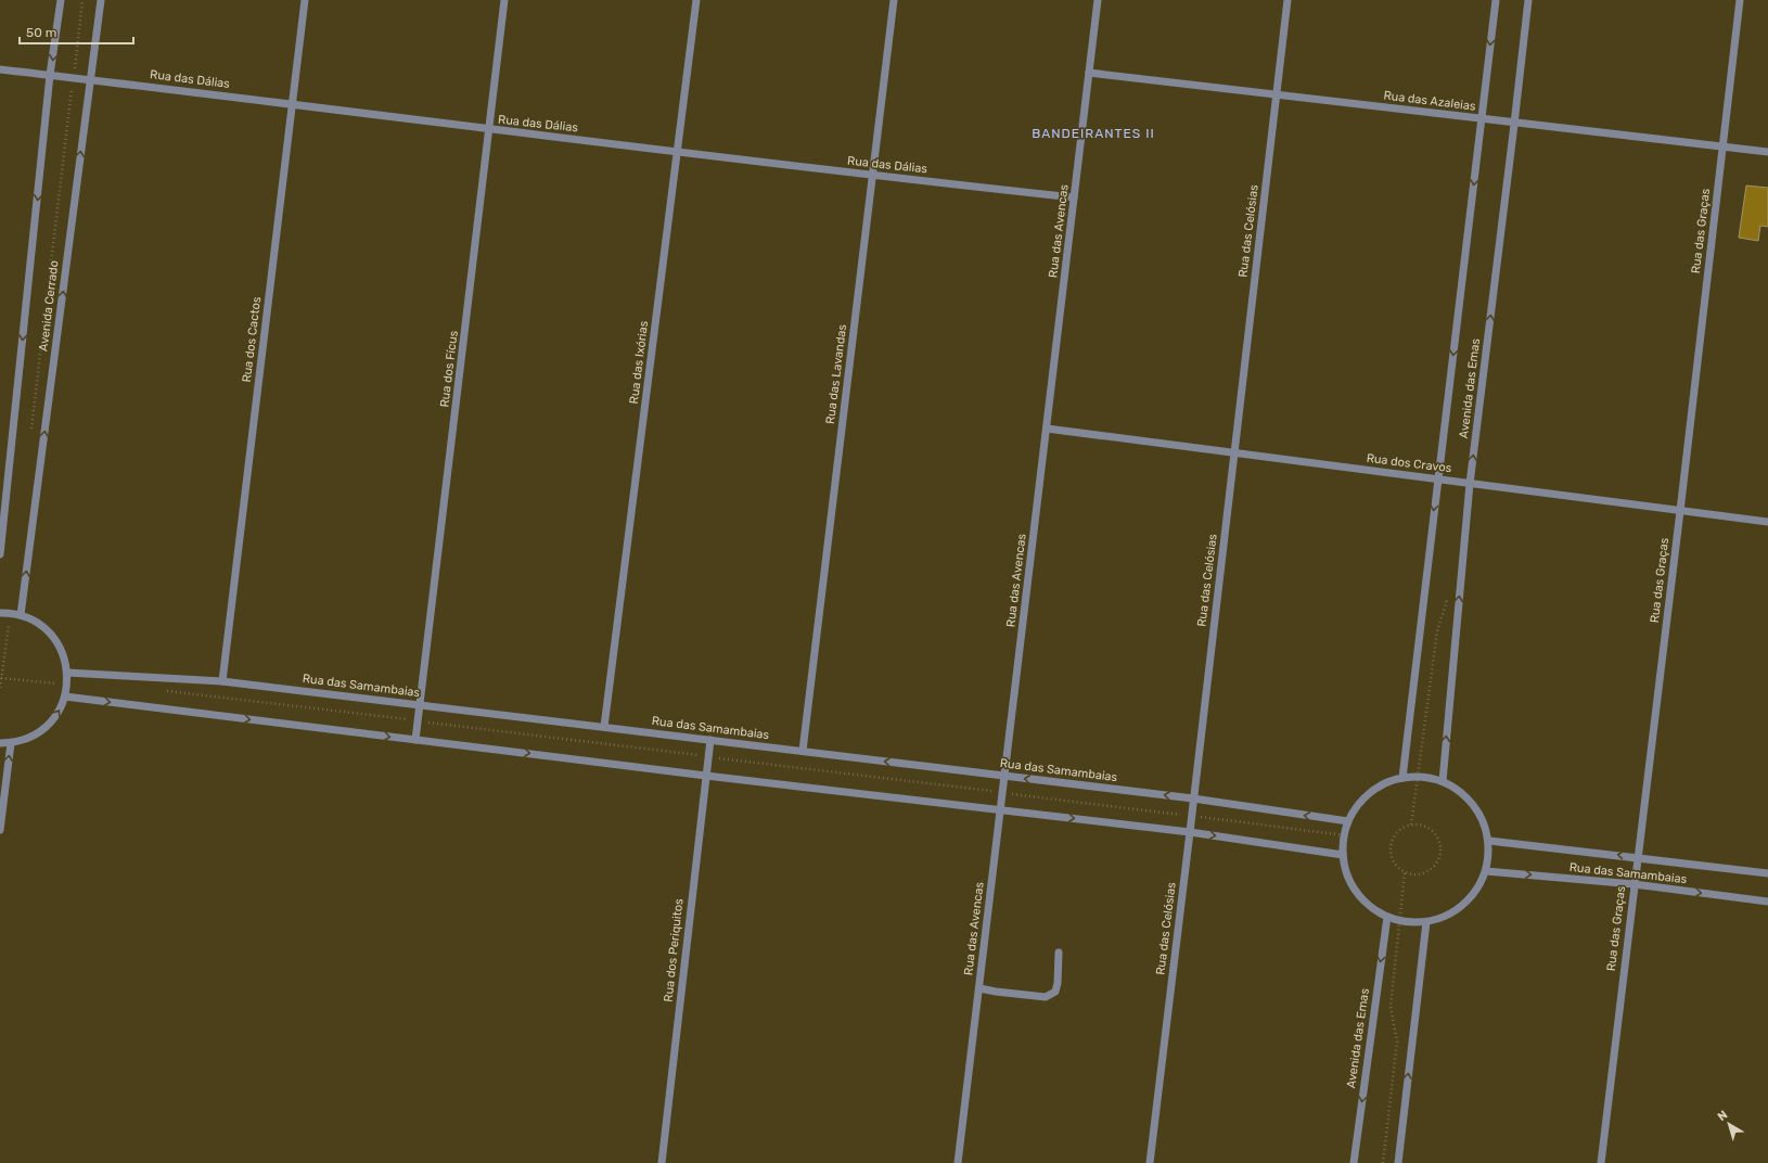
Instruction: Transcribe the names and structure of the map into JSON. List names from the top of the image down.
{
  "streets": {
    "street": [
      "Rua das Dálias",
      "Rua das Azaleias",
      "Rua das Avencas",
      "Rua das Celósias",
      "Rua das Graças",
      "Avenida Cerrado",
      "Rua dos Cactos",
      "Rua das Ixórias",
      "Rua dos Fícus",
      "Rua das Lavandas",
      "Avenida das Emas",
      "Rua dos Cravos",
      "Rua das Samambaias",
      "Rua dos Periquitos"
    ]
  },
  "crossings": [
    ["Rua das Dálias", "Rua das Avencas"],
    ["Rua das Dálias", "Avenida Cerrado"],
    ["Rua das Dálias", "Rua dos Cactos"],
    ["Rua das Dálias", "Rua das Ixórias"],
    ["Rua das Dálias", "Rua dos Fícus"],
    ["Rua das Dálias", "Rua das Lavandas"],
    ["Rua das Azaleias", "Rua das Avencas"],
    ["Rua das Azaleias", "Rua das Celósias"],
    ["Rua das Azaleias", "Rua das Graças"],
    ["Rua das Azaleias", "Avenida das Emas"],
    ["Rua das Avencas", "Rua dos Cravos"],
    ["Rua das Avencas", "Rua das Samambaias"],
    ["Rua das Celósias", "Rua dos Cravos"],
    ["Rua das Celósias", "Rua das Samambaias"],
    ["Rua das Graças", "Rua dos Cravos"],
    ["Rua das Graças", "Rua das Samambaias"],
    ["Rua dos Cactos", "Rua das Samambaias"],
    ["Rua das Ixórias", "Rua das Samambaias"],
    ["Rua dos Fícus", "Rua das Samambaias"],
    ["Rua das Lavandas", "Rua das Samambaias"],
    ["Avenida das Emas", "Rua dos Cravos"],
    ["Rua das Samambaias", "Rua dos Periquitos"]
  ],
  "districts": ["BANDEIRANTES II"],
  "scale_bar": "50 m",
  "north": "top left"
}
